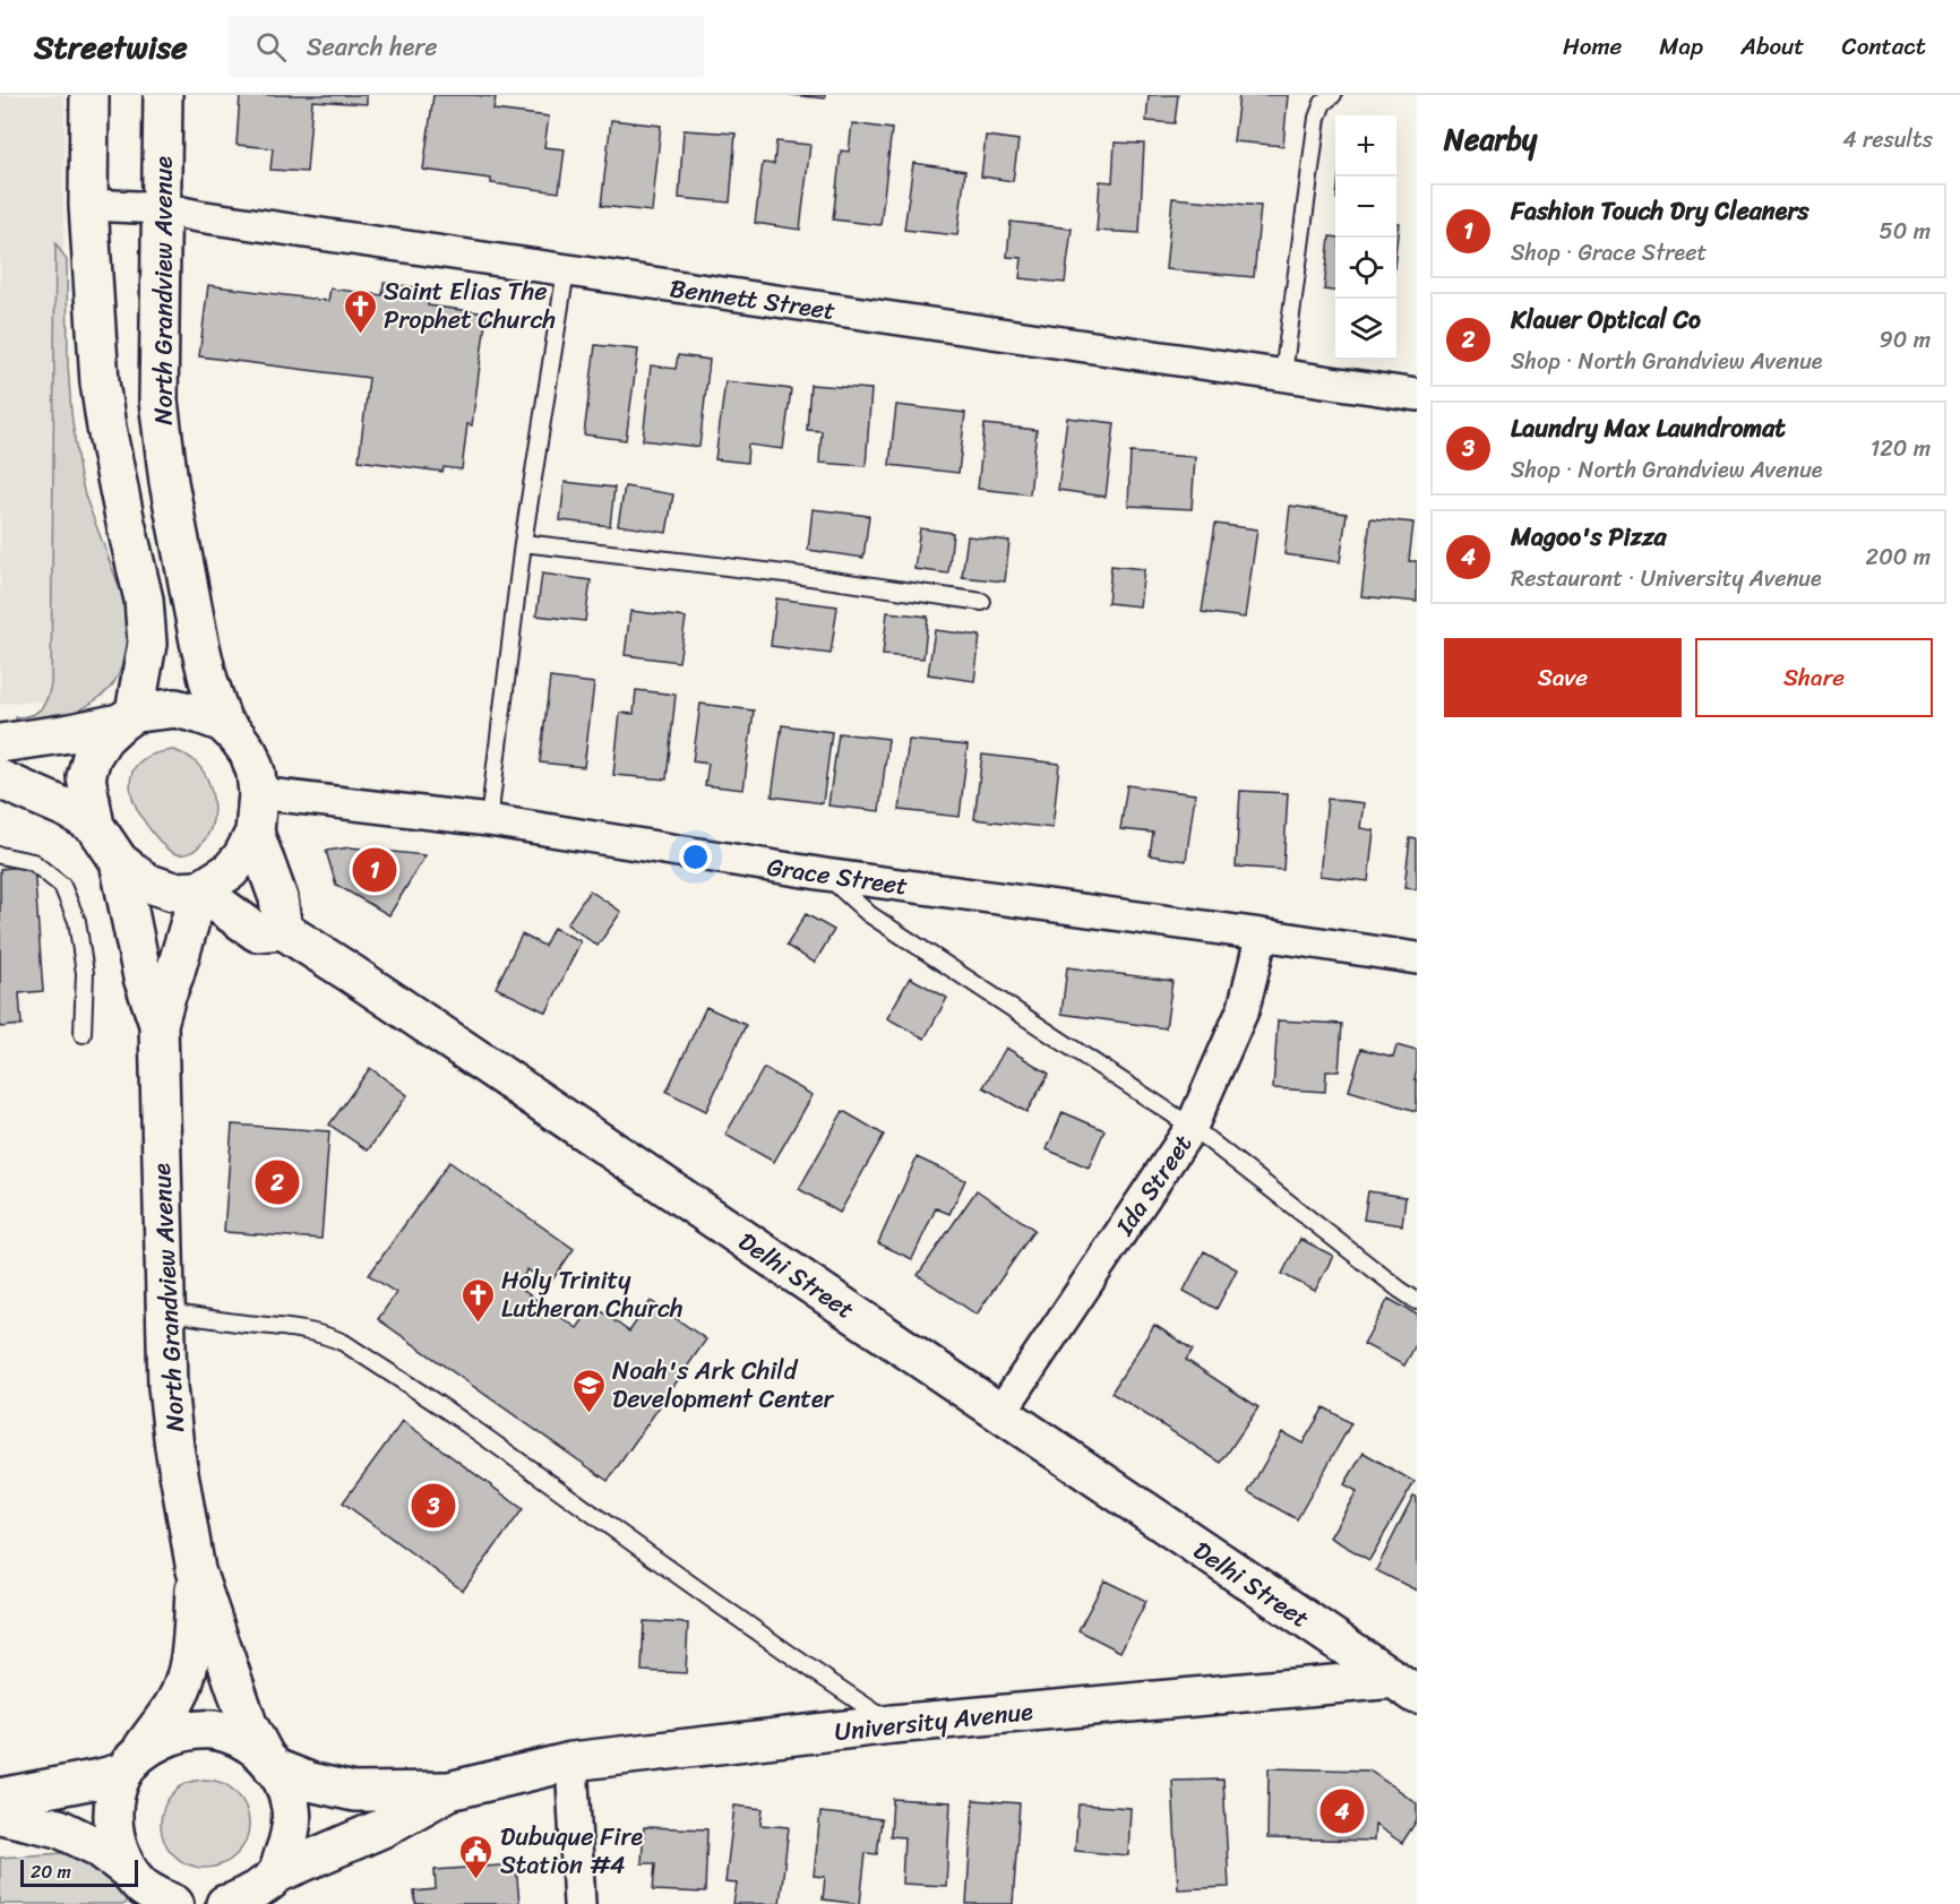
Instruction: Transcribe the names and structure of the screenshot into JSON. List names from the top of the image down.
{
  "streets": {
    "main road": ["North Grandview Avenue", "Delhi Street", "University Avenue"],
    "street": ["Bennett Street", "Grace Street", "Ida Street"]
  },
  "crossings": [
    ["North Grandview Avenue", "Bennett Street"],
    ["North Grandview Avenue", "Grace Street"],
    ["North Grandview Avenue", "University Avenue"],
    ["Grace Street", "Ida Street"],
    ["Ida Street", "Delhi Street"],
    ["Delhi Street", "University Avenue"]
  ],
  "places": {
    "church": ["Saint Elias The Prophet Church", "Holy Trinity Lutheran Church"],
    "school or university": ["Noah's Ark Child Development Center"],
    "public building": ["Dubuque Fire Station #4"]
  },
  "scale_bar": "20 m",
  "page": {
    "header": "Streetwise",
    "search": "Search here",
    "nav": [
      "Home",
      "Map",
      "About",
      "Contact"
    ],
    "heading": ["Nearby", "4 results"],
    "map_buttons": ["+", "−"],
    "list": [
      {
        "mark": "1",
        "name": "Fashion Touch Dry Cleaners",
        "note": "Shop · Grace Street",
        "value": "50 m"
      },
      {
        "mark": "2",
        "name": "Klauer Optical Co",
        "note": "Shop · North Grandview Avenue",
        "value": "90 m"
      },
      {
        "mark": "3",
        "name": "Laundry Max Laundromat",
        "note": "Shop · North Grandview Avenue",
        "value": "120 m"
      },
      {
        "mark": "4",
        "name": "Magoo's Pizza",
        "note": "Restaurant · University Avenue",
        "value": "200 m"
      }
    ],
    "buttons": ["Save", "Share"],
    "pins": [
      "1",
      "2",
      "3",
      "4"
    ],
    "scale": "20 m"
  }
}
